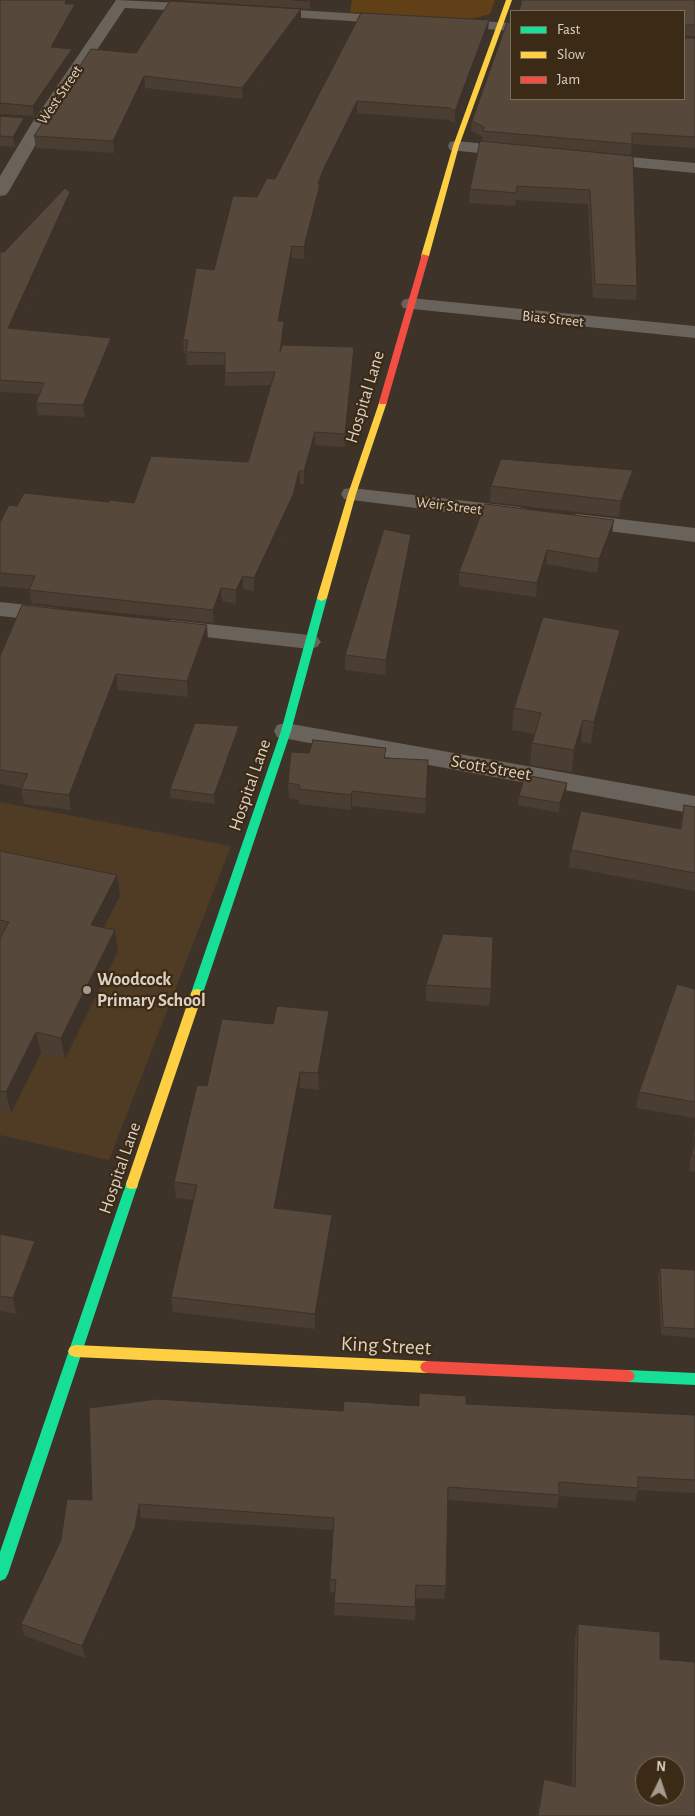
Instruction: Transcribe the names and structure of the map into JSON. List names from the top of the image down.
{
  "streets": {
    "street": [
      "West Street",
      "Bias Street",
      "Hospital Lane",
      "Weir Street",
      "Scott Street",
      "King Street"
    ]
  },
  "crossings": [
    ["Bias Street", "Hospital Lane"],
    ["Hospital Lane", "Weir Street"],
    ["Hospital Lane", "Scott Street"],
    ["Hospital Lane", "King Street"]
  ],
  "places": ["Woodcock Primary School"],
  "legend": ["Fast", "Slow", "Jam"],
  "north": "top"
}
